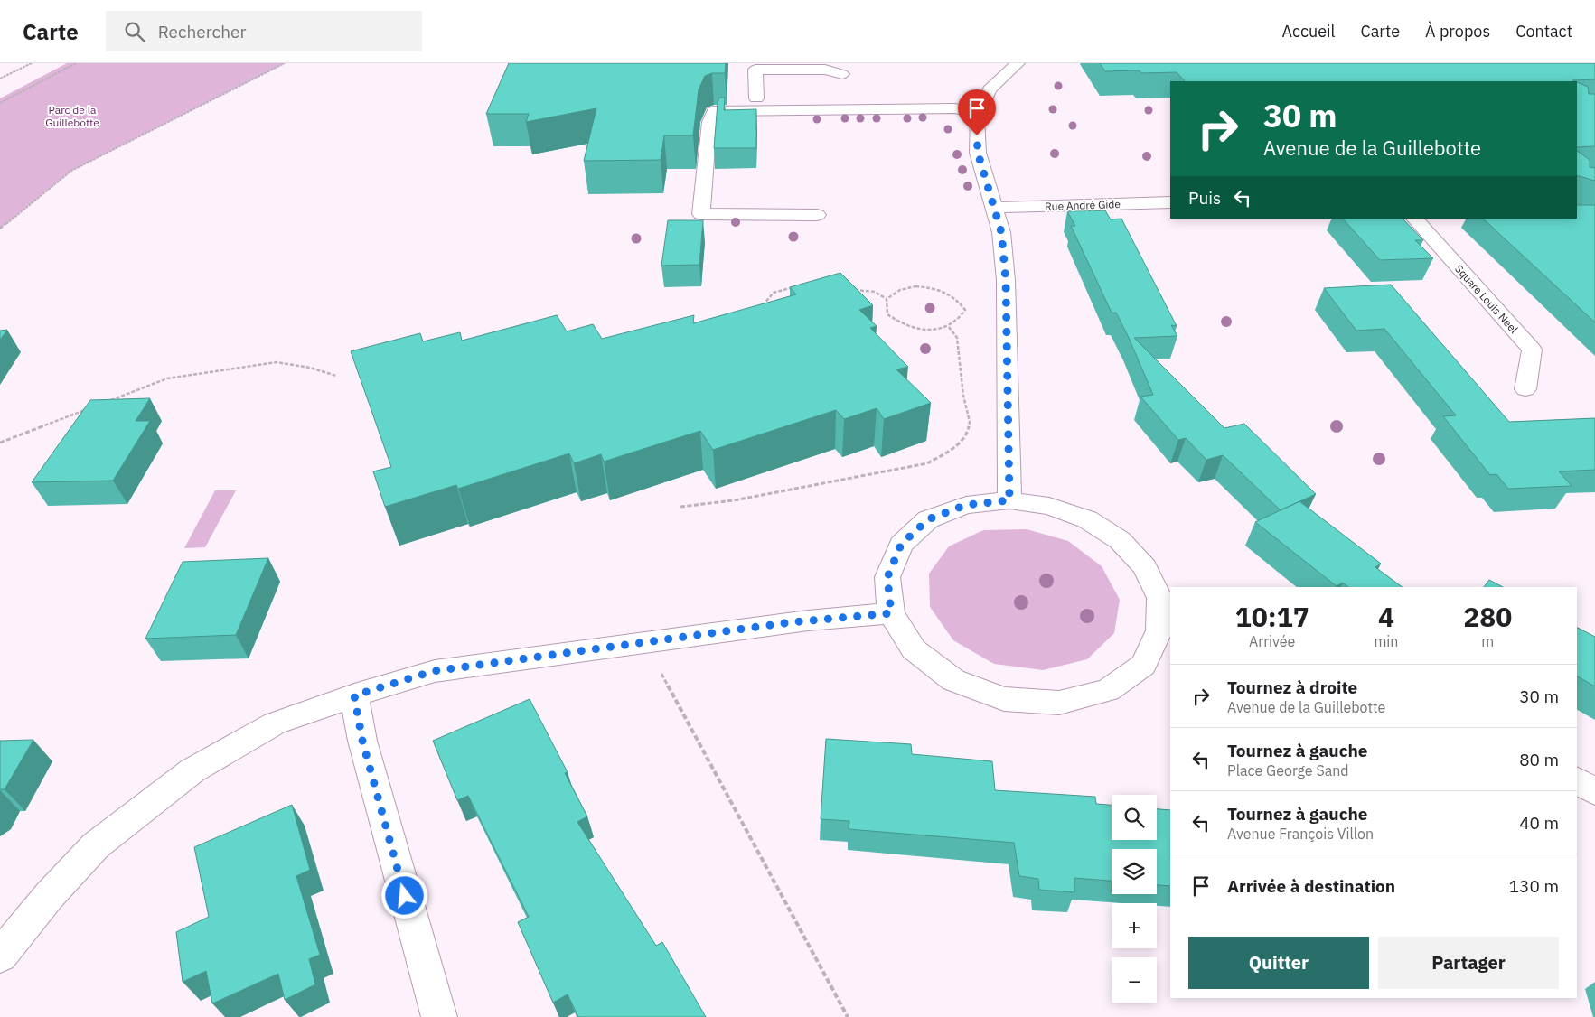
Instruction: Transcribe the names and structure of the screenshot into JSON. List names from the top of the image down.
{
  "streets": {
    "street": ["Rue André Gide", "Square Louis Neel"]
  },
  "parks": ["Parc de la Guillebotte"],
  "page": {
    "header": "Carte",
    "search": "Rechercher",
    "nav": [
      "Accueil",
      "Carte",
      "À propos",
      "Contact"
    ],
    "turn": ["30 m", "Avenue de la Guillebotte"],
    "then": "Puis",
    "eta": [
      "10:17",
      "Arrivée",
      "4",
      "min",
      "280",
      "m"
    ],
    "list": [
      {
        "name": "Tournez à droite",
        "note": "Avenue de la Guillebotte",
        "value": "30 m"
      },
      {
        "name": "Tournez à gauche",
        "note": "Place George Sand",
        "value": "80 m"
      },
      {
        "name": "Tournez à gauche",
        "note": "Avenue François Villon",
        "value": "40 m"
      },
      {
        "name": "Arrivée à destination",
        "value": "130 m"
      }
    ],
    "map_buttons": ["+", "−"],
    "buttons": ["Quitter", "Partager"]
  }
}
